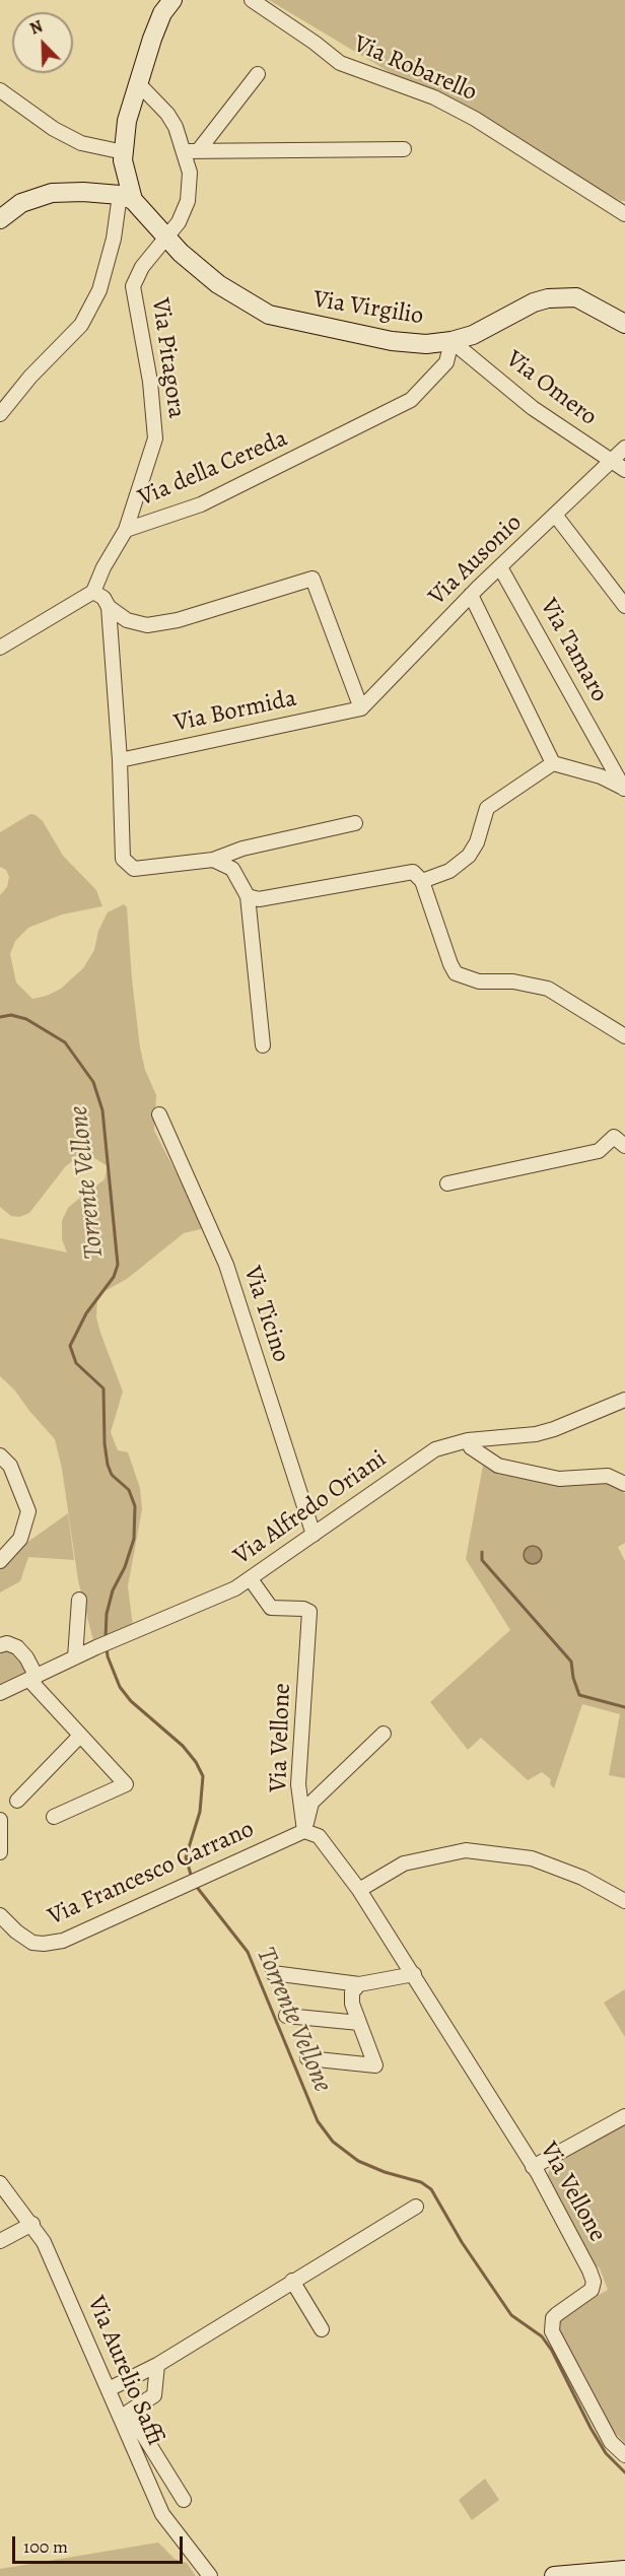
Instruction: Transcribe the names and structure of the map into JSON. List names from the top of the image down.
{
  "streets": {
    "main road": ["Via Virgilio"],
    "street": [
      "Via Robarello",
      "Via Pitagora",
      "Via Omero",
      "Via della Cereda",
      "Via Ausonio",
      "Via Tamaro",
      "Via Bormida",
      "Via Ticino",
      "Via Alfredo Oriani",
      "Via Vellone",
      "Via Francesco Carrano",
      "Via Aurelio Saffi"
    ]
  },
  "crossings": [
    ["Via Virgilio", "Via Pitagora"],
    ["Via Virgilio", "Via Omero"],
    ["Via Virgilio", "Via della Cereda"],
    ["Via Pitagora", "Via della Cereda"],
    ["Via Omero", "Via della Cereda"],
    ["Via Omero", "Via Ausonio"],
    ["Via Ausonio", "Via Tamaro"],
    ["Via Ausonio", "Via Bormida"],
    ["Via Ticino", "Via Alfredo Oriani"],
    ["Via Alfredo Oriani", "Via Vellone"],
    ["Via Vellone", "Via Francesco Carrano"]
  ],
  "water": ["Torrente Vellone"],
  "scale_bar": "100 m",
  "north": "top left"
}
